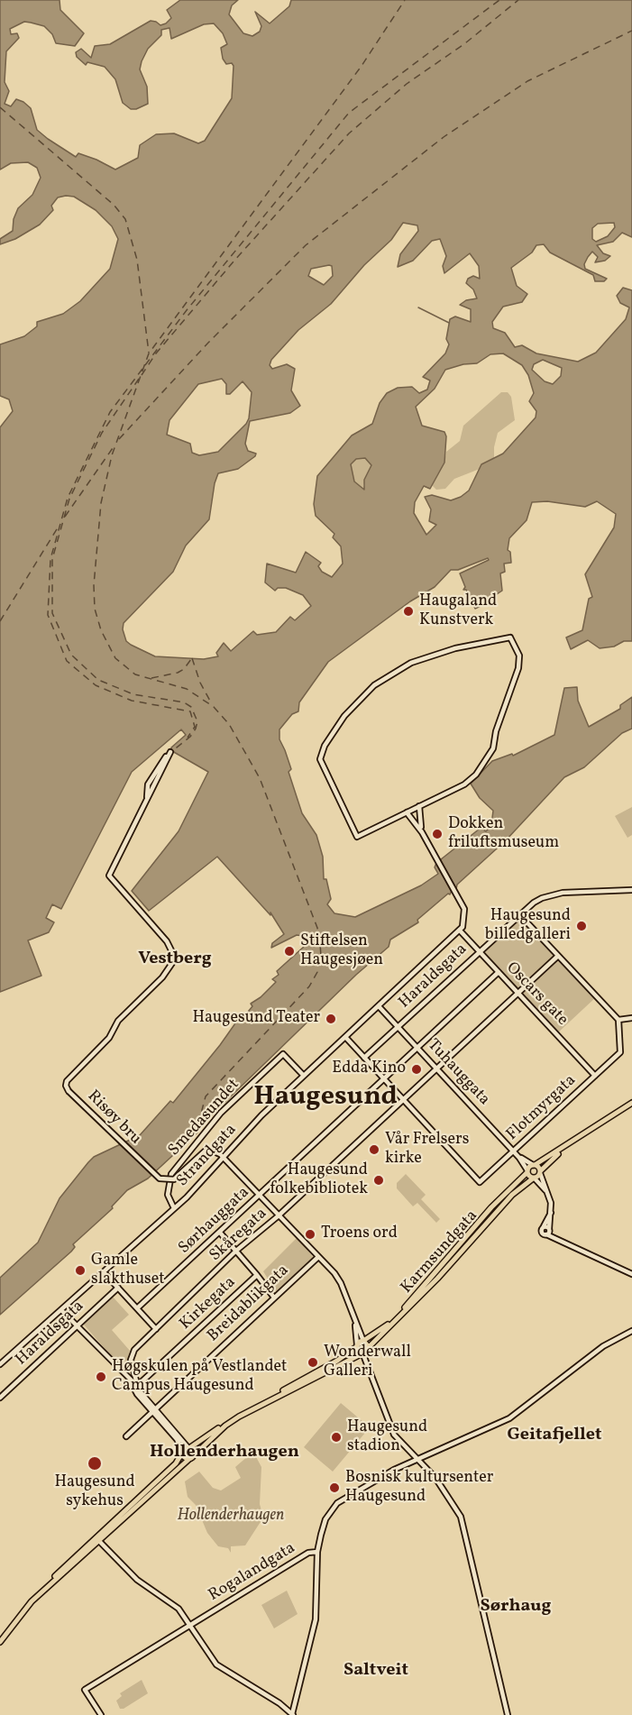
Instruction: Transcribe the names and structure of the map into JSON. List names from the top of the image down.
{
  "streets": {
    "main road": ["Karmsundgata"],
    "street": [
      "Haraldsgata",
      "Oscars gate",
      "Tuhauggata",
      "Flotmyrgata",
      "Risøy bru",
      "Smedasundet",
      "Strandgata",
      "Sørhauggata",
      "Skåregata",
      "Kirkegata",
      "Breidablikgata",
      "Rogalandgata"
    ]
  },
  "crossings": [
    ["Haraldsgata", "Oscars gate"],
    ["Haraldsgata", "Tuhauggata"],
    ["Oscars gate", "Flotmyrgata"],
    ["Oscars gate", "Strandgata"],
    ["Oscars gate", "Sørhauggata"],
    ["Oscars gate", "Skåregata"],
    ["Tuhauggata", "Flotmyrgata"],
    ["Tuhauggata", "Strandgata"],
    ["Tuhauggata", "Sørhauggata"],
    ["Tuhauggata", "Skåregata"],
    ["Tuhauggata", "Karmsundgata"],
    ["Flotmyrgata", "Skåregata"],
    ["Risøy bru", "Strandgata"],
    ["Smedasundet", "Strandgata"],
    ["Skåregata", "Kirkegata"]
  ],
  "districts": [
    "Vestberg",
    "Haugesund",
    "Geitafjellet",
    "Hollenderhaugen",
    "Sørhaug",
    "Saltveit"
  ],
  "parks": ["Hollenderhaugen"],
  "places": [
    "Haugaland Kunstverk",
    "Dokken friluftsmuseum",
    "Haugesund billedgalleri",
    "Stiftelsen Haugesjøen",
    "Haugesund Teater",
    "Edda Kino",
    "Vår Frelsers kirke",
    "Haugesund folkebibliotek",
    "Troens ord",
    "Gamle slakthuset",
    "Wonderwall Galleri",
    "Høgskulen på Vestlandet Campus Haugesund",
    "Haugesund stadion",
    "Haugesund sykehus",
    "Bosnisk kultursenter Haugesund"
  ]
}
